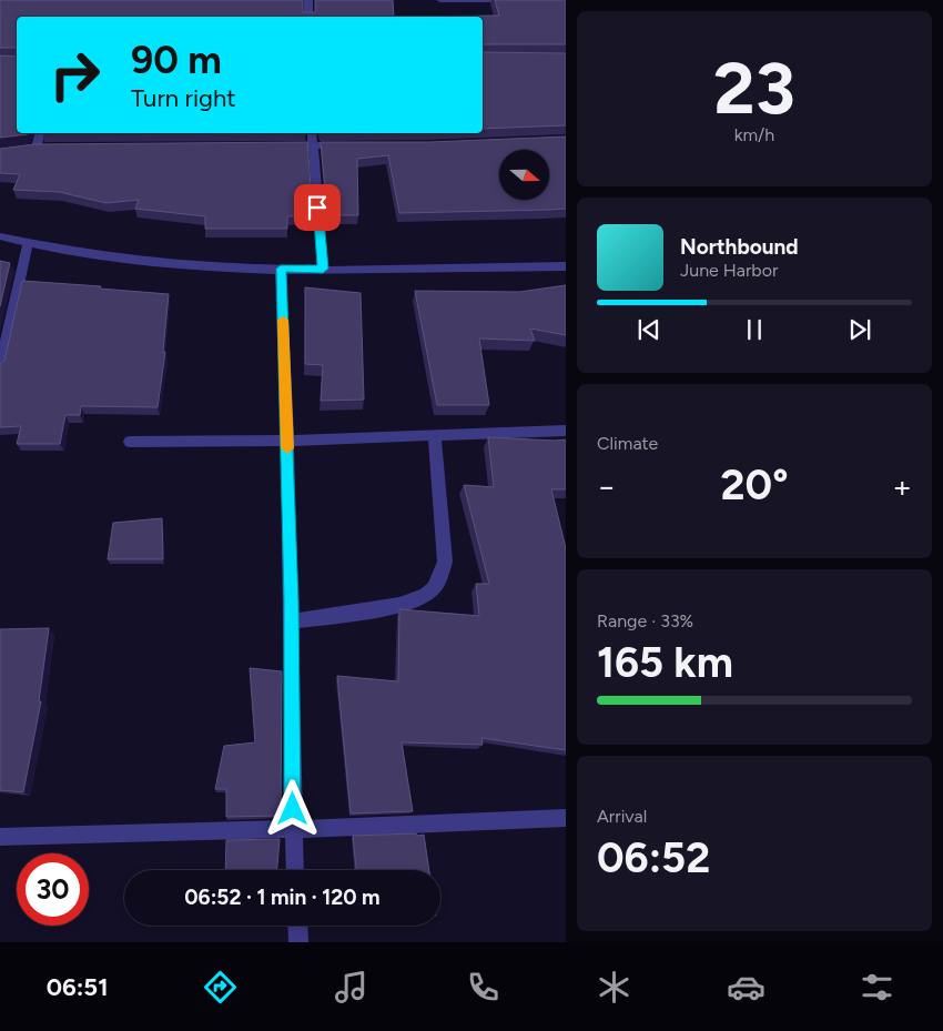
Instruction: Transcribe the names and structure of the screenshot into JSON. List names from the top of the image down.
{
  "north": "right",
  "page": {
    "tile": [
      ["23", "km/h"],
      "Climate",
      ["Range · 33%", "165 km"],
      ["Arrival", "06:52"]
    ],
    "turn": ["90 m", "Turn right"],
    "song": ["Northbound", "June Harbor"],
    "heat": ["−", "20°", "+"],
    "limit": "30",
    "trip": "06:52 · 1 min · 120 m",
    "tabs": "06:51"
  }
}
